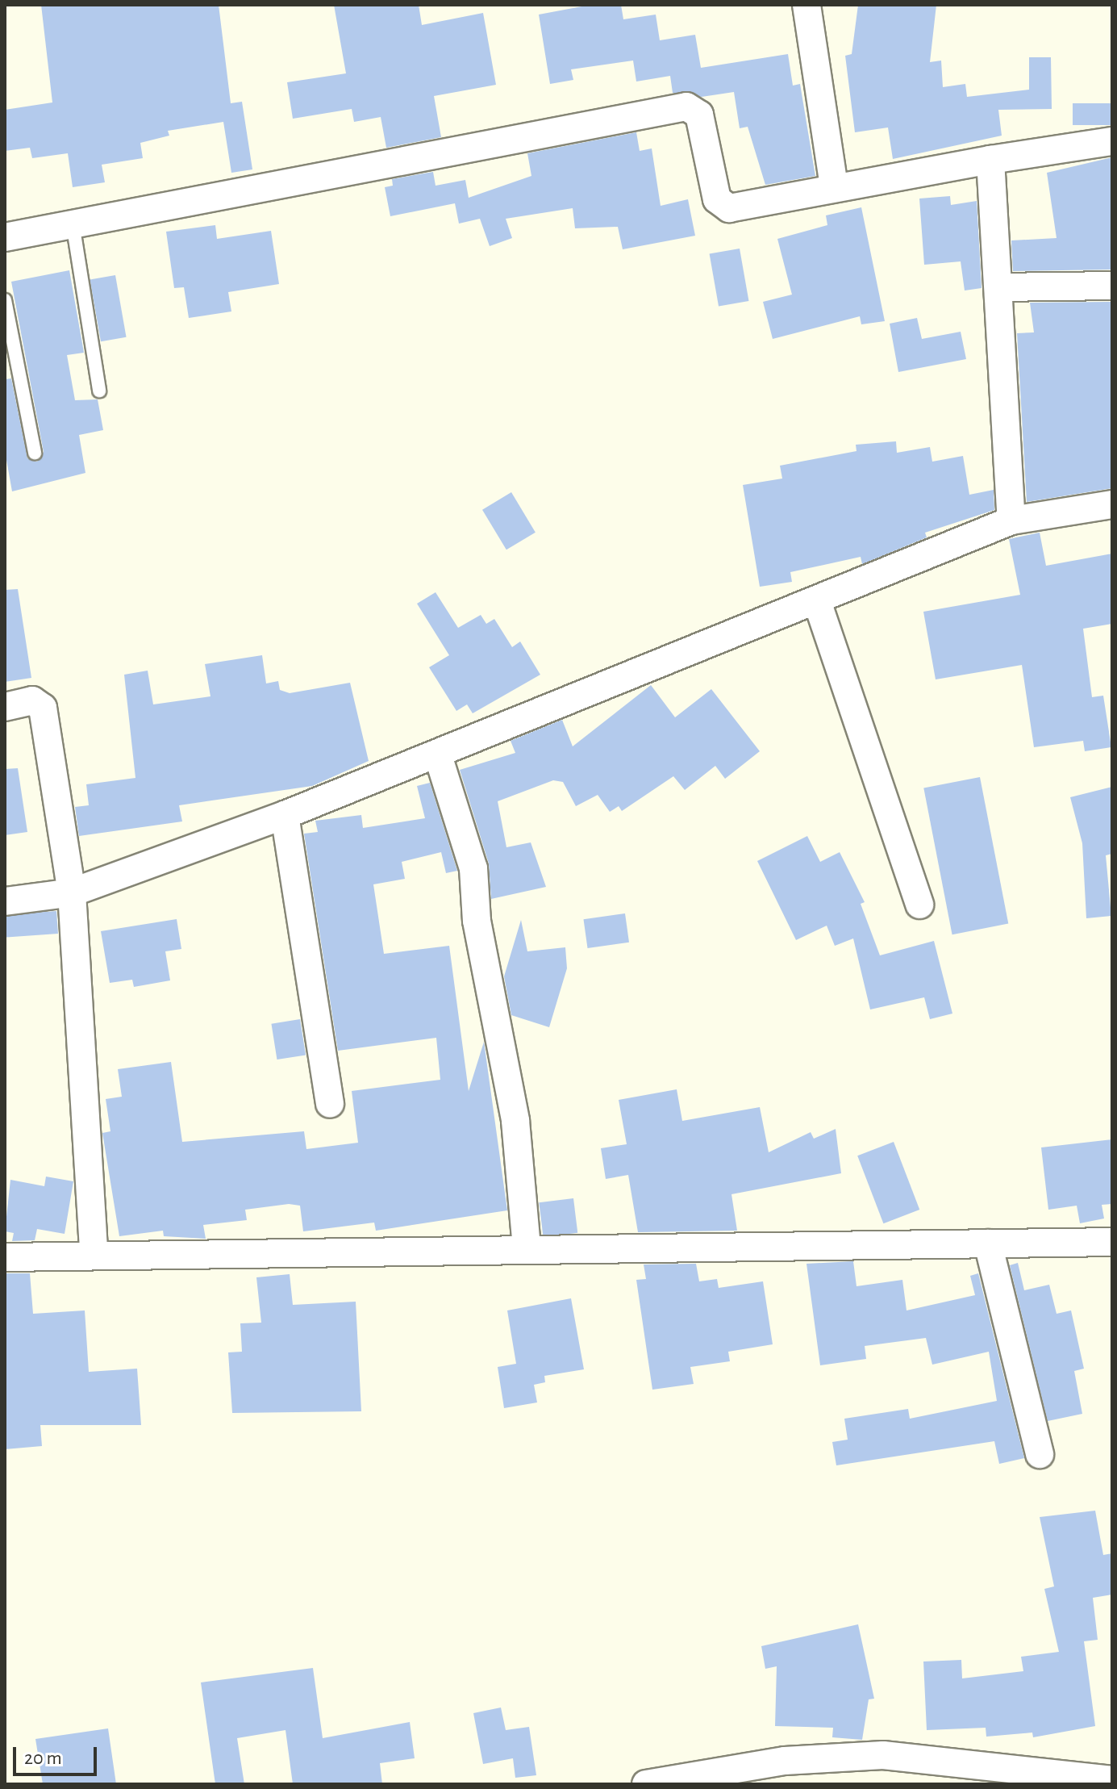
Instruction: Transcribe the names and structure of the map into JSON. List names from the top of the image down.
{
  "scale_bar": "20 m"
}
